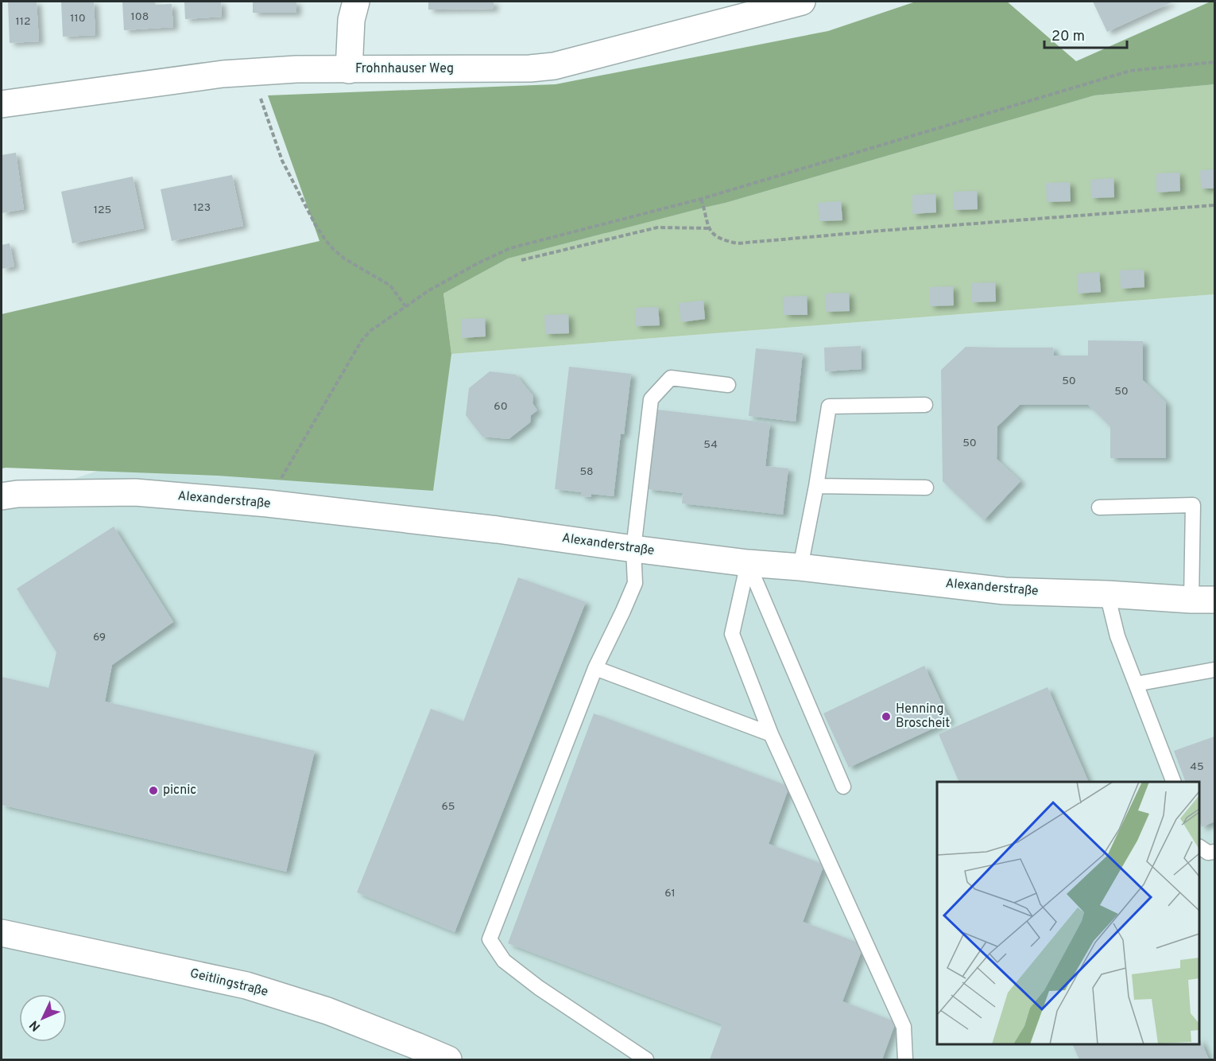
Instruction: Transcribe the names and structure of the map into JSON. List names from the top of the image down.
{
  "streets": {
    "street": ["Frohnhauser Weg", "Alexanderstraße", "Geitlingstraße"]
  },
  "places": ["Henning Broscheit", "picnic"],
  "house_numbers": [
    "108",
    "110",
    "112",
    "123",
    "125",
    "50",
    "50",
    "60",
    "50",
    "54",
    "58",
    "69",
    "45",
    "65",
    "61"
  ],
  "scale_bar": "20 m",
  "north": "bottom left"
}
